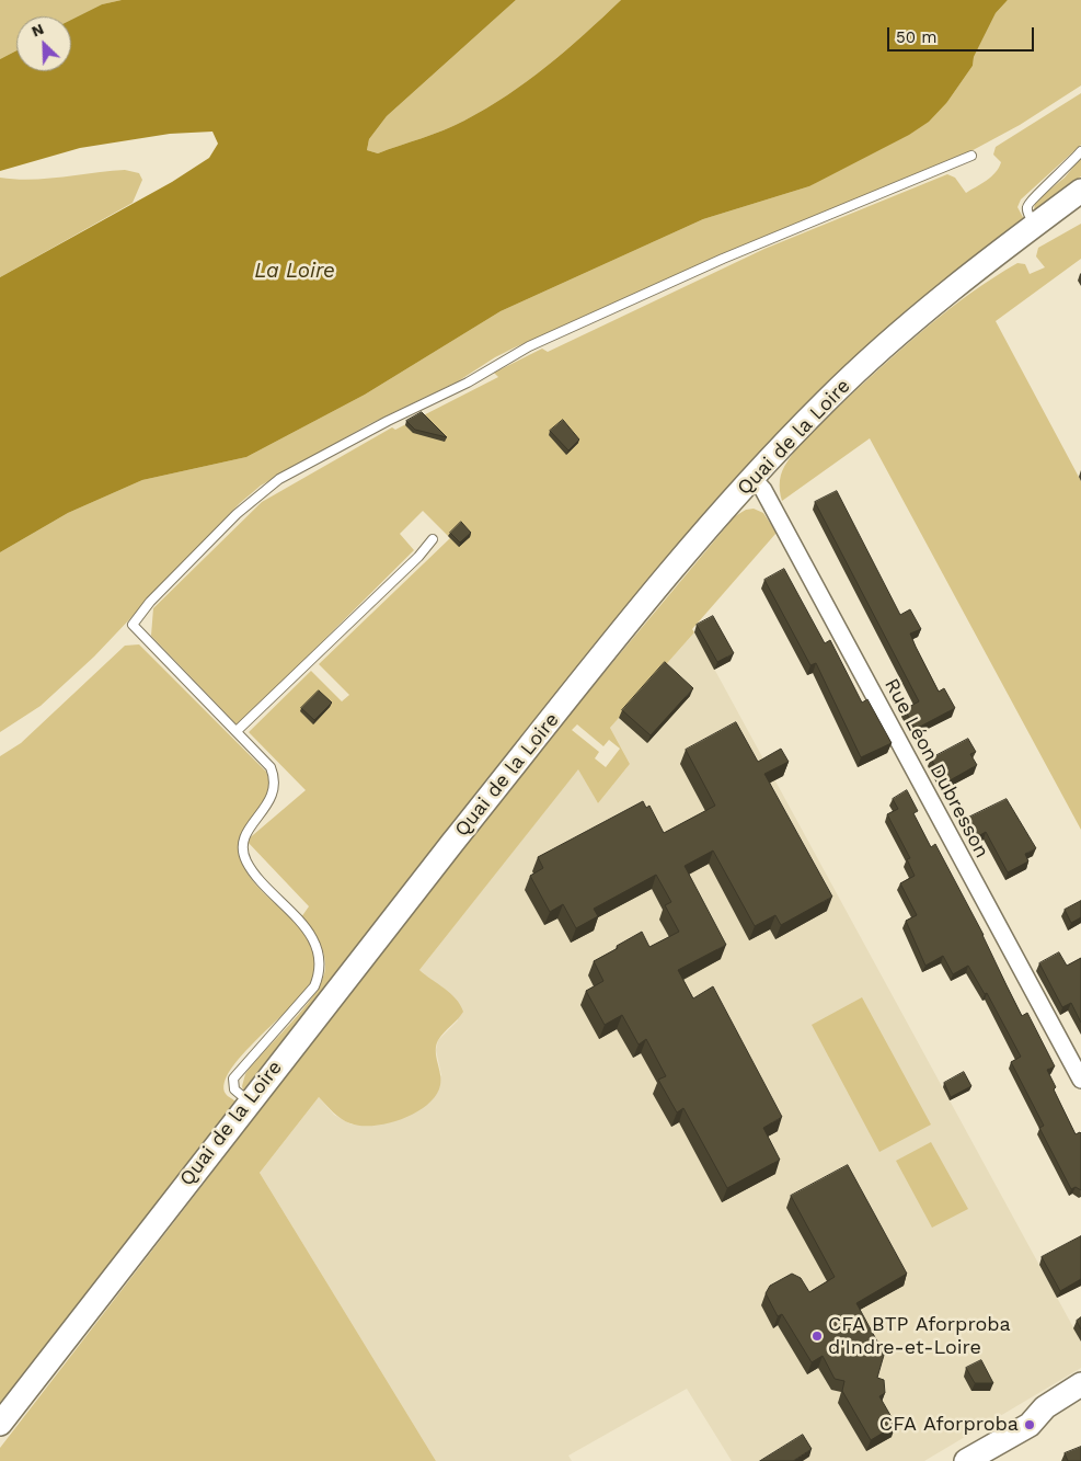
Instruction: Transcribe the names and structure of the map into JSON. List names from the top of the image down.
{
  "streets": {
    "main road": ["Quai de la Loire"],
    "street": ["Rue Léon Dubresson"]
  },
  "crossings": [
    ["Quai de la Loire", "Rue Léon Dubresson"]
  ],
  "water": ["La Loire"],
  "places": ["CFA BTP Aforproba d'Indre-et-Loire", "CFA Aforproba"],
  "scale_bar": "50 m",
  "north": "top left"
}
